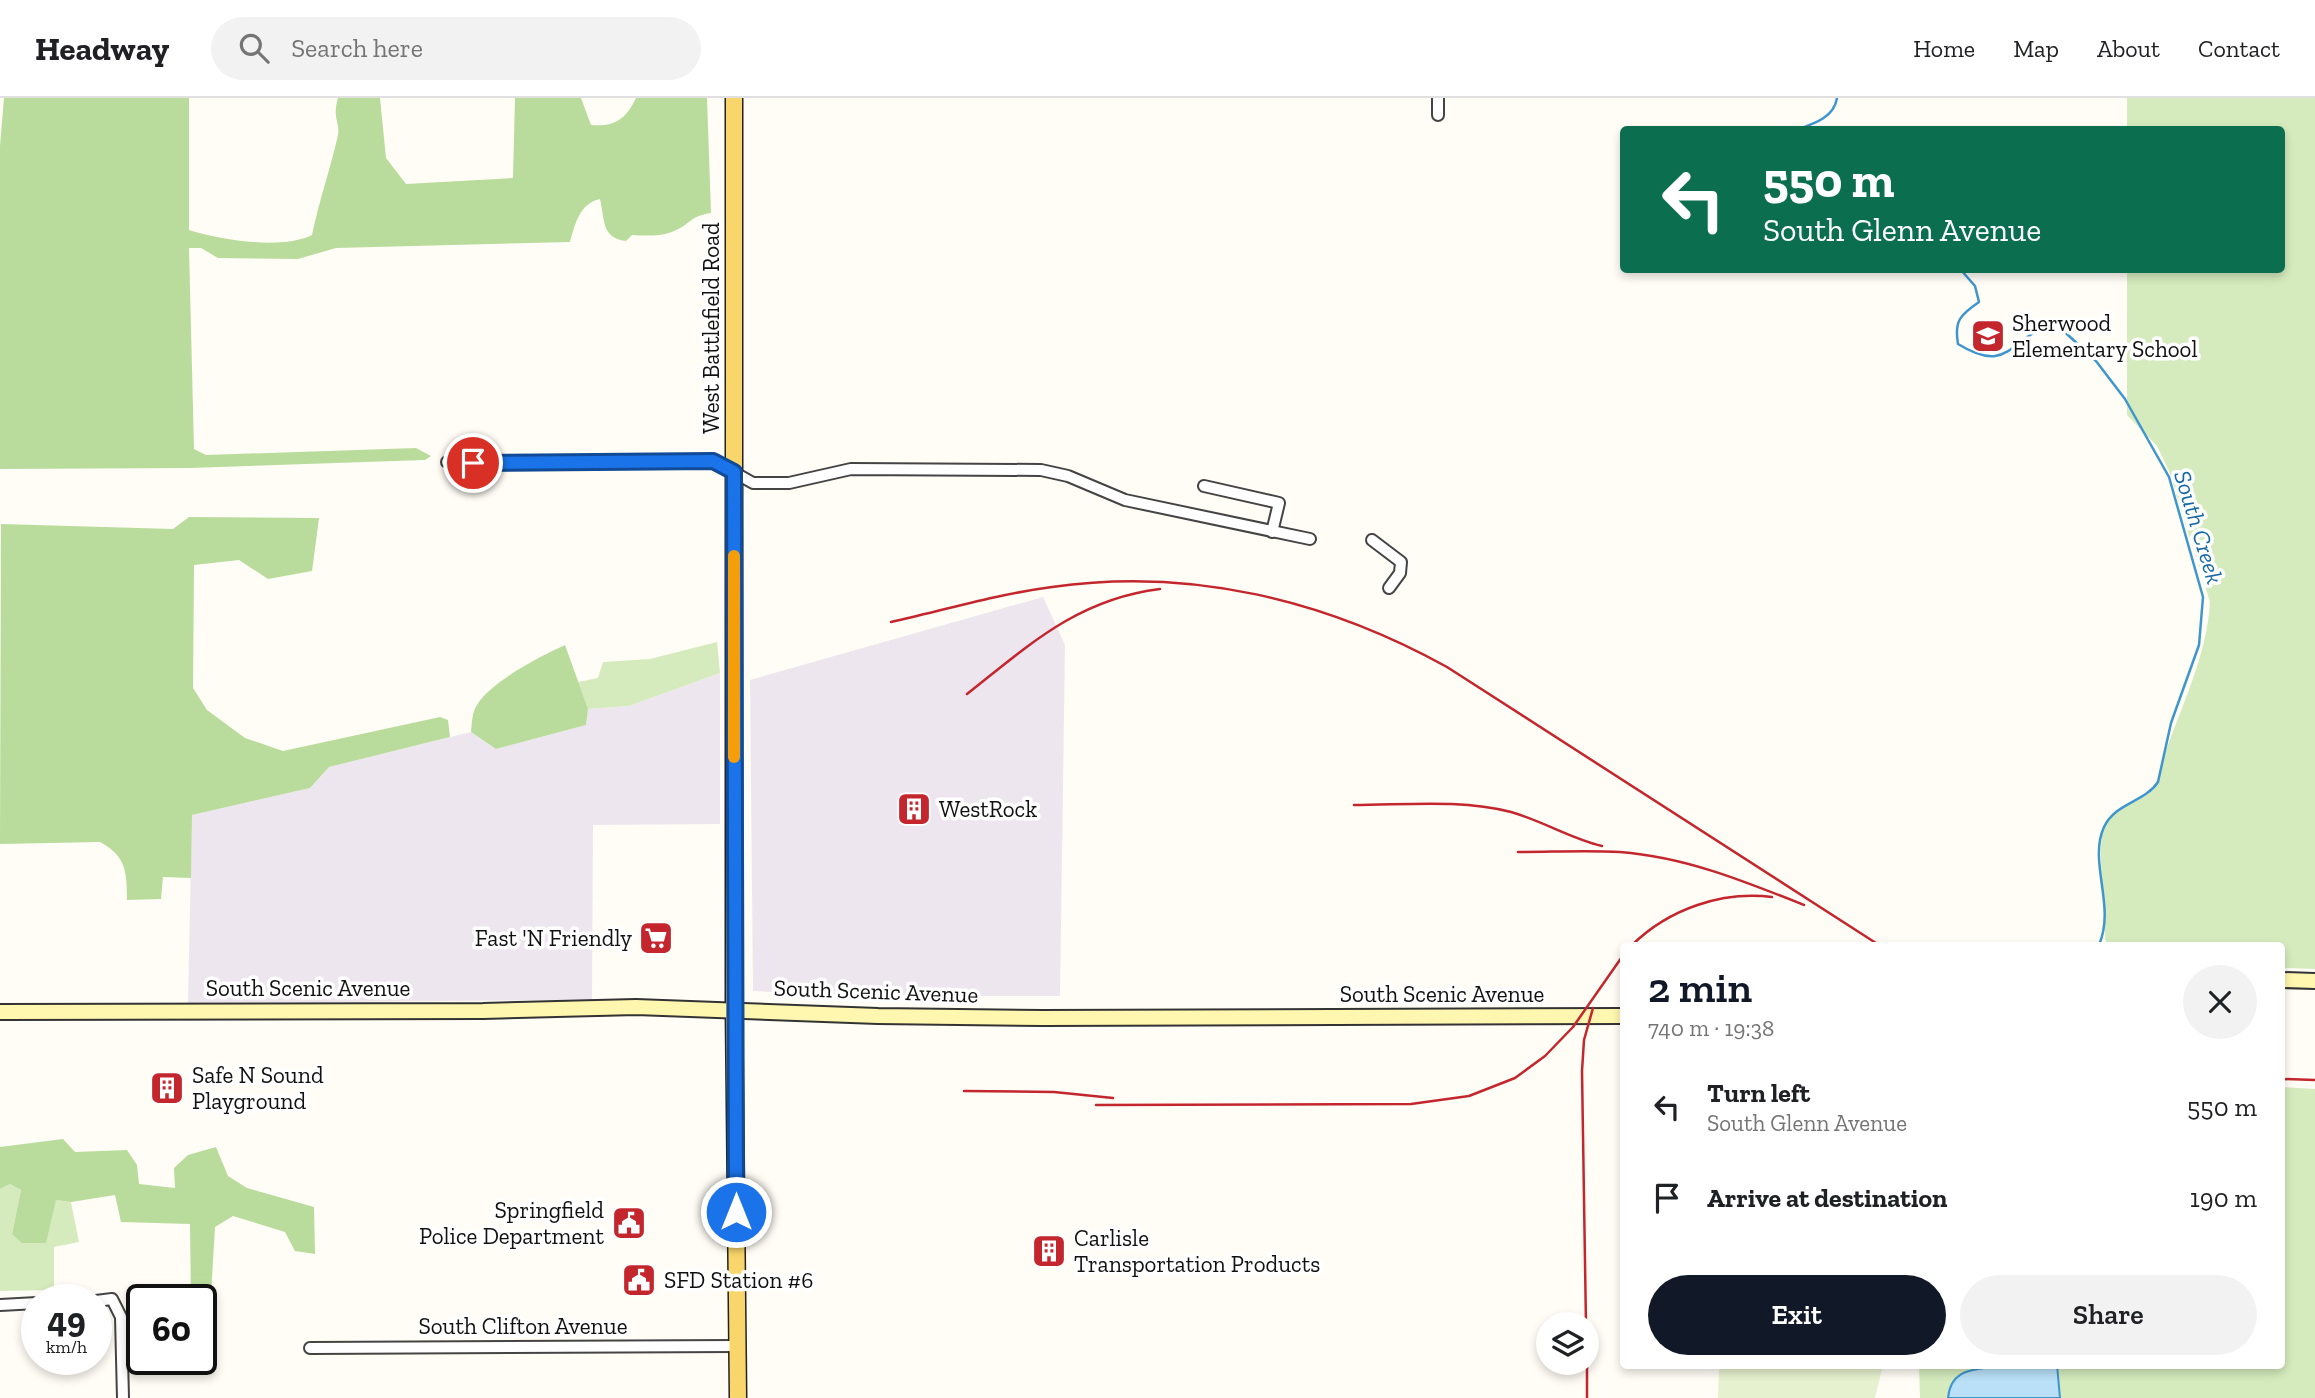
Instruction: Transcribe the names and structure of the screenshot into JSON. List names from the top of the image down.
{
  "streets": {
    "main road": ["West Battlefield Road", "South Scenic Avenue"],
    "street": ["South Clifton Avenue"]
  },
  "crossings": [
    ["West Battlefield Road", "South Scenic Avenue"],
    ["West Battlefield Road", "South Clifton Avenue"]
  ],
  "water": ["South Creek"],
  "places": {
    "school or university": ["Sherwood Elementary School"],
    "building": ["WestRock", "Safe N Sound Playground", "Carlisle Transportation Products"],
    "supermarket": ["Fast 'N Friendly"],
    "public building": ["Springfield Police Department", "SFD Station #6"]
  },
  "page": {
    "header": "Headway",
    "search": "Search here",
    "nav": [
      "Home",
      "Map",
      "About",
      "Contact"
    ],
    "turn": ["550 m", "South Glenn Avenue"],
    "heading": ["2 min", "740 m · 19:38"],
    "list": [
      {
        "name": "Turn left",
        "note": "South Glenn Avenue",
        "value": "550 m"
      },
      {
        "name": "Arrive at destination",
        "value": "190 m"
      }
    ],
    "buttons": ["Exit", "Share"],
    "speed": "49 km/h",
    "limit": "60"
  }
}
